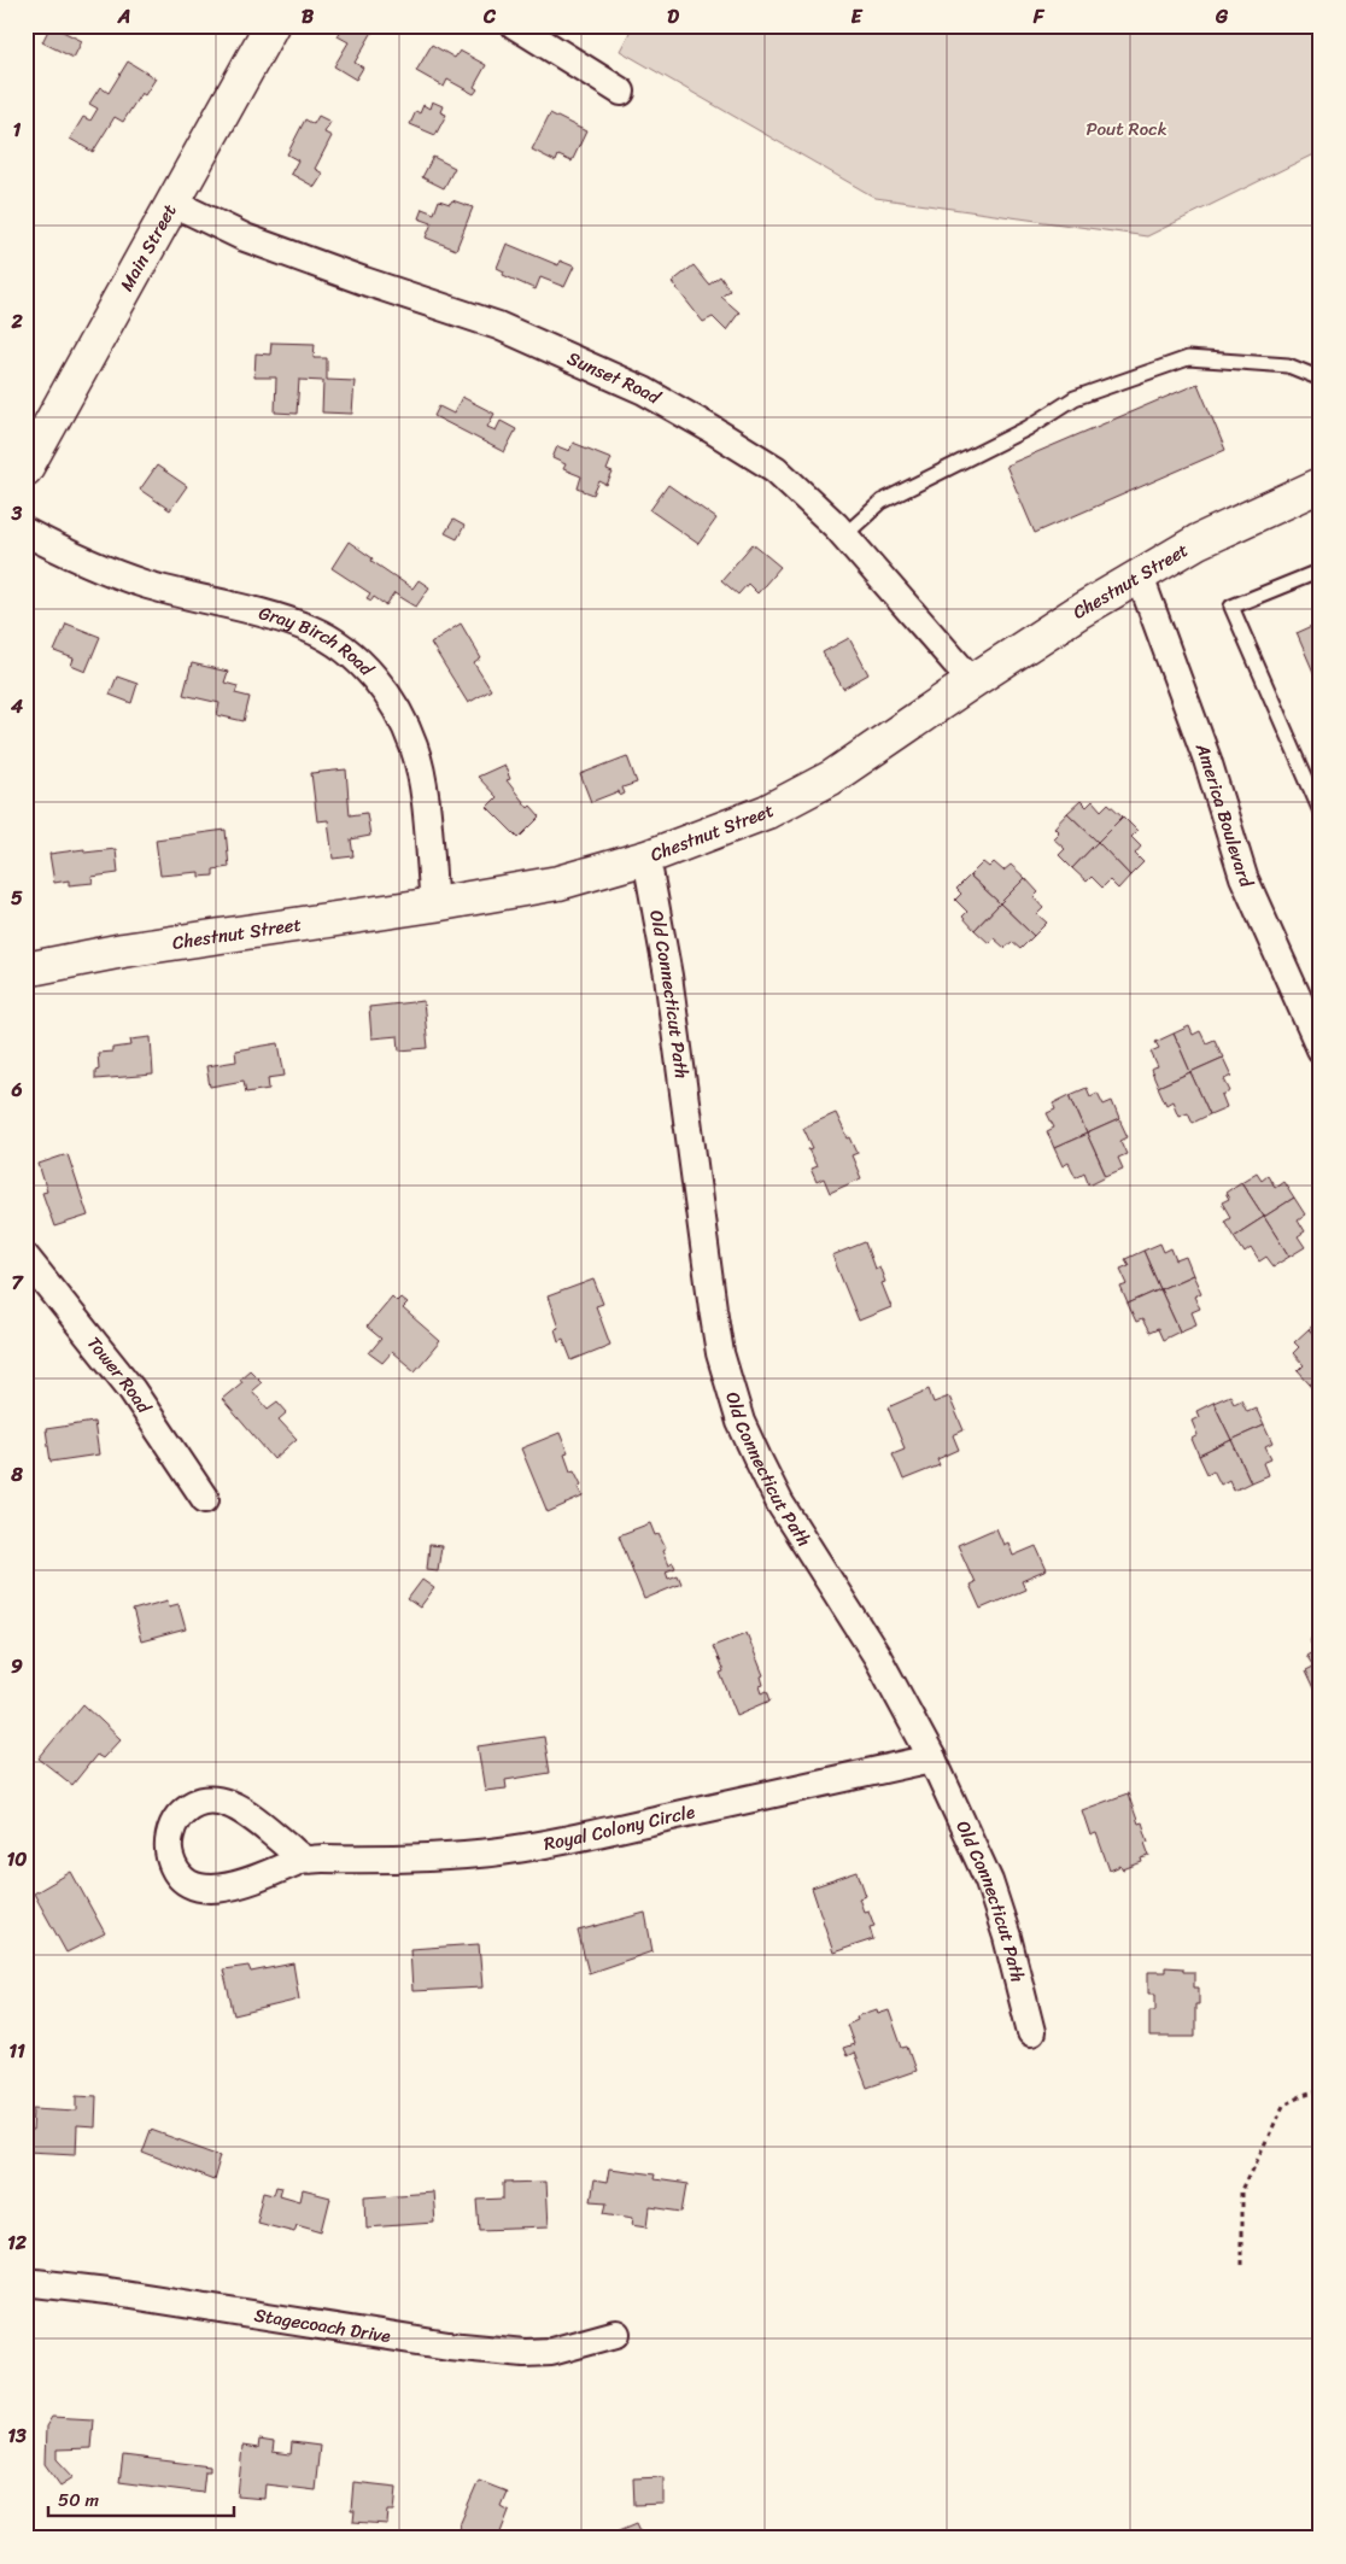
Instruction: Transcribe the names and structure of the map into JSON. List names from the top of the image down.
{
  "streets": {
    "main road": ["Main Street", "Chestnut Street"],
    "street": [
      "Sunset Road",
      "Gray Birch Road",
      "America Boulevard",
      "Old Connecticut Path",
      "Tower Road",
      "Royal Colony Circle",
      "Stagecoach Drive"
    ]
  },
  "crossings": [
    ["Main Street", "Sunset Road"],
    ["Sunset Road", "Chestnut Street"],
    ["Chestnut Street", "Gray Birch Road"],
    ["Chestnut Street", "America Boulevard"],
    ["Chestnut Street", "Old Connecticut Path"],
    ["Old Connecticut Path", "Royal Colony Circle"]
  ],
  "parks": ["Pout Rock"],
  "scale_bar": "50 m",
  "grid": {
    "columns": [
      "A",
      "B",
      "C",
      "D",
      "E",
      "F",
      "G"
    ],
    "rows": [
      "1",
      "2",
      "3",
      "4",
      "5",
      "6",
      "7",
      "8",
      "9",
      "10",
      "11",
      "12",
      "13"
    ]
  }
}
